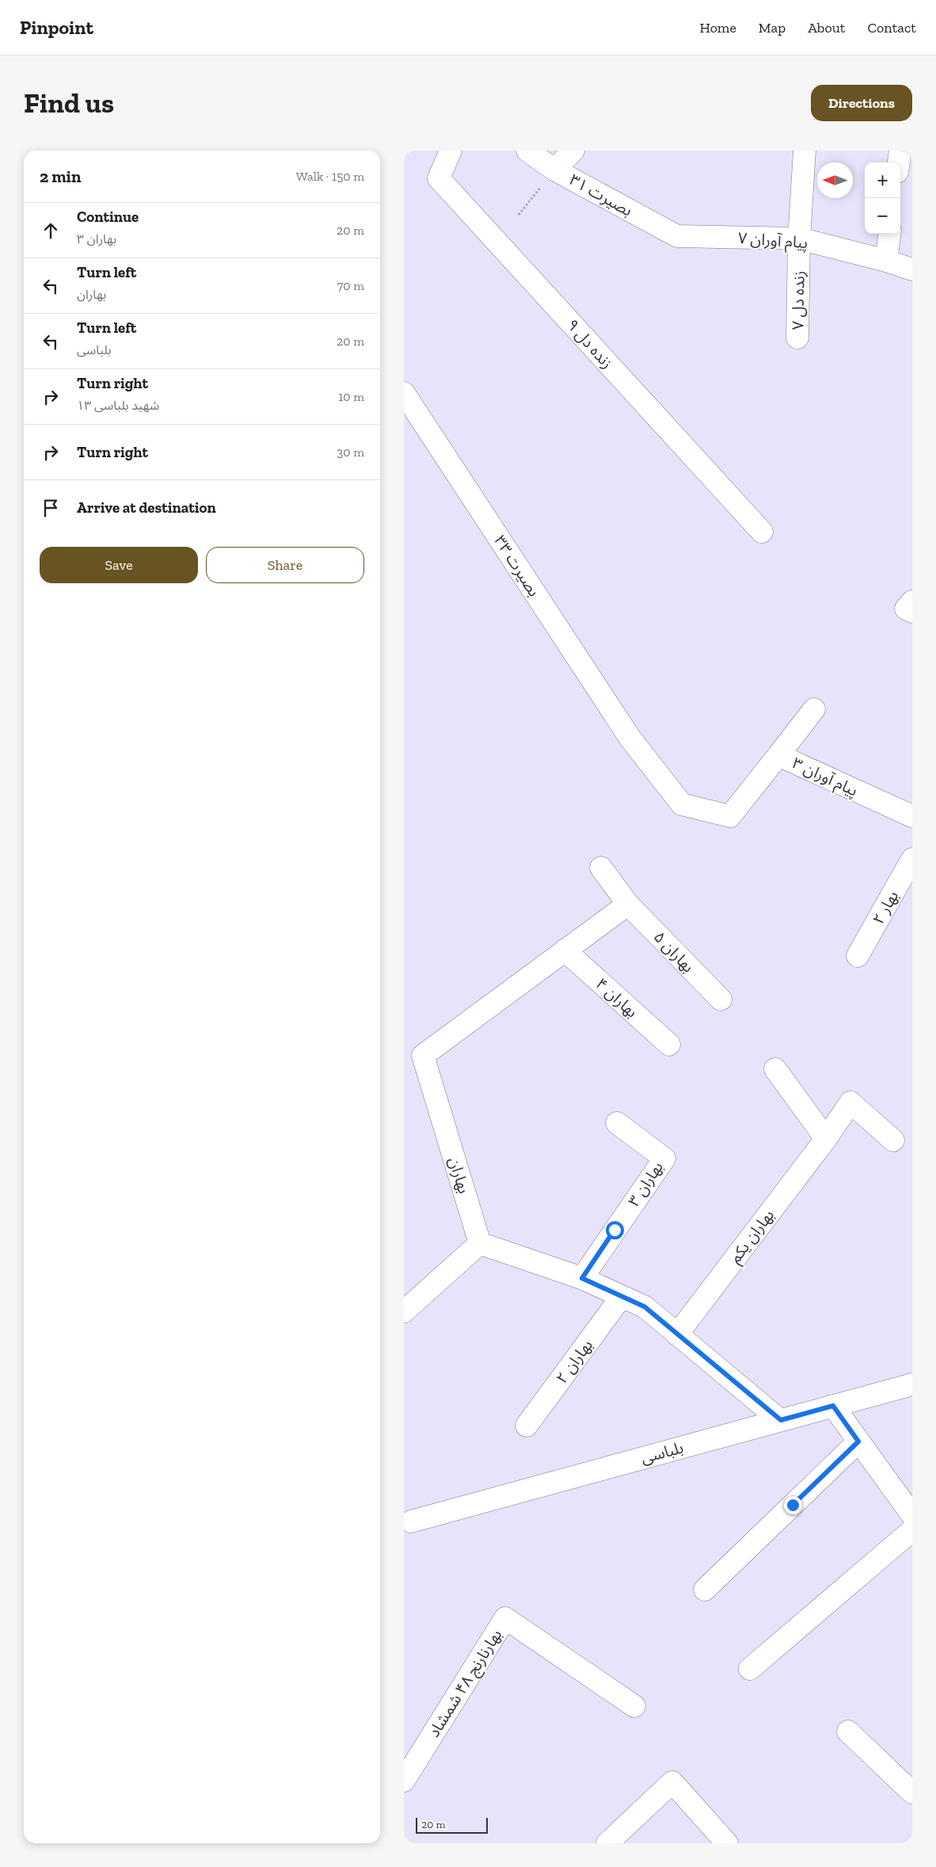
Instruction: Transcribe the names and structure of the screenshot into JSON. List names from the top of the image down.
{
  "streets": {
    "street": [
      "بصیرت ۳۱",
      "پیام آوران ۷",
      "زنده دل ۷",
      "زنده دل ۹",
      "بصیرت ۳۳",
      "پیام آوران ۳",
      "بهار ۲",
      "بهاران ۵",
      "بهاران ۴",
      "بهاران",
      "بهاران ۳",
      "بهاران یکم",
      "بهاران ۲",
      "بلباسی",
      "بهارنارنج ۴۸ شمشاد"
    ]
  },
  "crossings": [
    ["بصیرت ۳۱", "پیام آوران ۷"],
    ["پیام آوران ۷", "زنده دل ۷"],
    ["بصیرت ۳۳", "پیام آوران ۳"],
    ["بهاران ۵", "بهاران"],
    ["بهاران ۴", "بهاران"]
  ],
  "scale_bar": "20 m",
  "north": "left",
  "page": {
    "header": "Pinpoint",
    "nav": [
      "Home",
      "Map",
      "About",
      "Contact"
    ],
    "buttons": [
      "Directions",
      ["Save", "Share"]
    ],
    "title": "Find us",
    "heading": ["2 min", "Walk · 150 m"],
    "map_buttons": ["+", "−"],
    "list": [
      ["Continue", "بهاران ۳", "20 m"],
      ["Turn left", "بهاران", "70 m"],
      ["Turn left", "بلباسی", "20 m"],
      ["Turn right", "شهید بلباسی ١٣", "10 m"],
      ["Turn right", "30 m"],
      "Arrive at destination"
    ],
    "scale": "20 m"
  }
}
